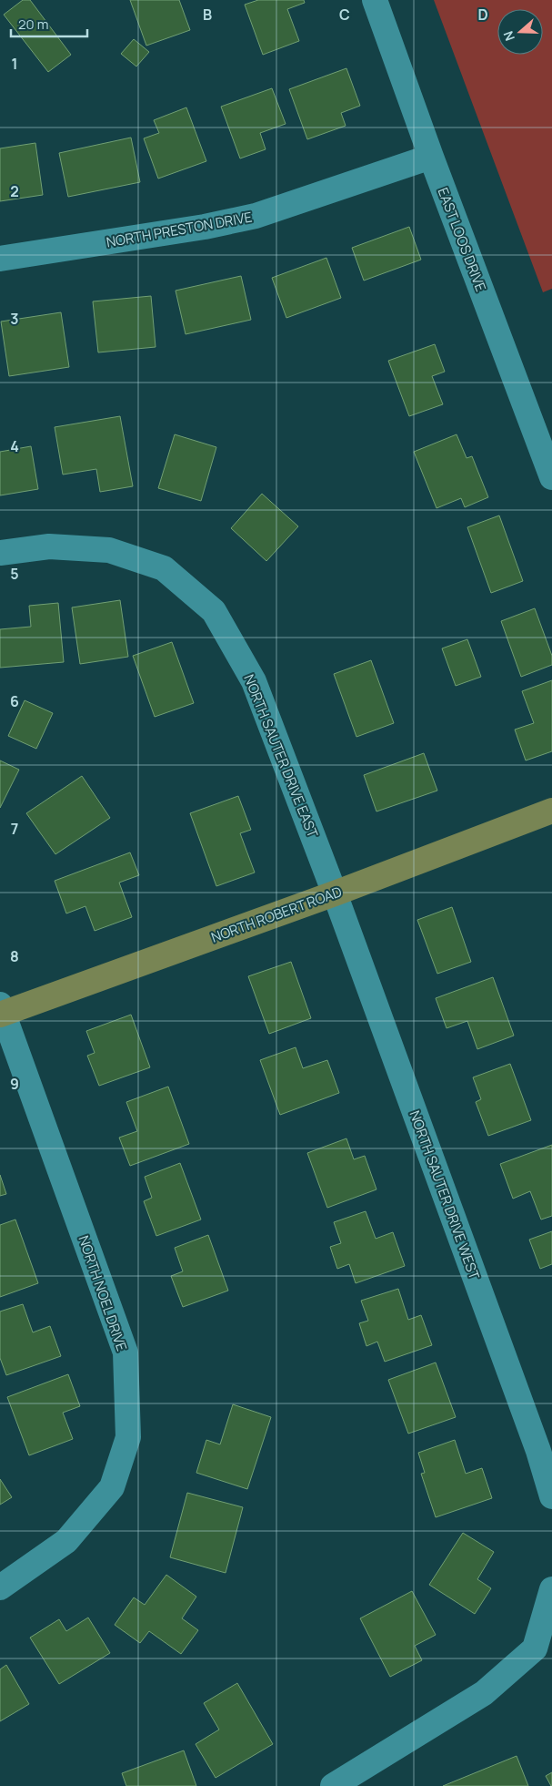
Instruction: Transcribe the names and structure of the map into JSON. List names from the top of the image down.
{
  "streets": {
    "main road": ["NORTH ROBERT ROAD"],
    "street": [
      "NORTH PRESTON DRIVE",
      "EAST LOOS DRIVE",
      "NORTH SAUTER DRIVE EAST",
      "NORTH SAUTER DRIVE WEST",
      "NORTH NOEL DRIVE"
    ]
  },
  "crossings": [
    ["NORTH PRESTON DRIVE", "EAST LOOS DRIVE"],
    ["NORTH SAUTER DRIVE EAST", "NORTH ROBERT ROAD"],
    ["NORTH SAUTER DRIVE EAST", "NORTH SAUTER DRIVE WEST"],
    ["NORTH ROBERT ROAD", "NORTH SAUTER DRIVE WEST"],
    ["NORTH ROBERT ROAD", "NORTH NOEL DRIVE"]
  ],
  "scale_bar": "20 m",
  "north": "left",
  "grid": {
    "columns": ["B", "C", "D"],
    "rows": [
      "1",
      "2",
      "3",
      "4",
      "5",
      "6",
      "7",
      "8",
      "9"
    ]
  }
}
